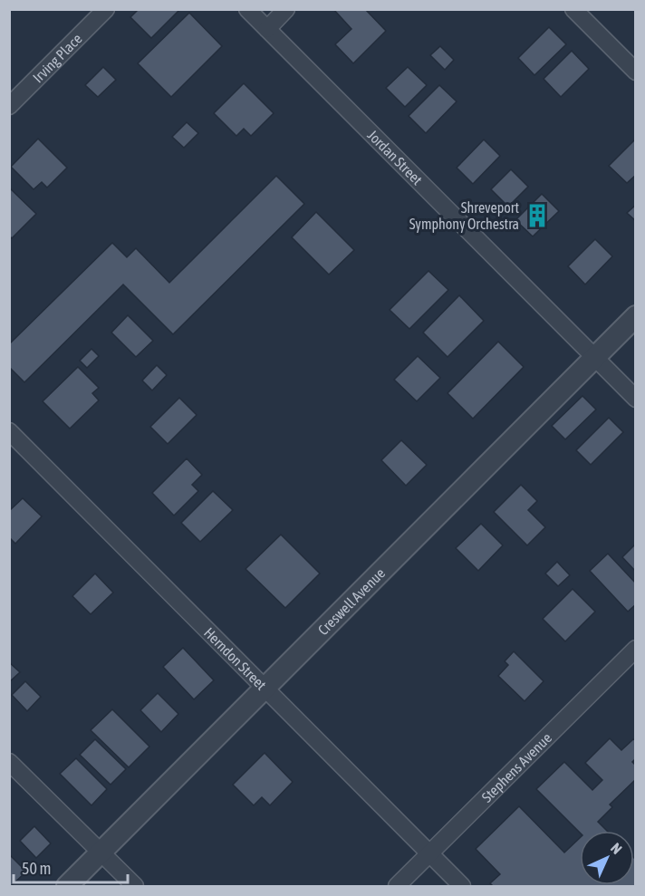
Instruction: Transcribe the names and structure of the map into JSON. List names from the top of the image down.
{
  "streets": {
    "street": [
      "Irving Place",
      "Jordan Street",
      "Creswell Avenue",
      "Herndon Street",
      "Stephens Avenue"
    ]
  },
  "crossings": [
    ["Jordan Street", "Creswell Avenue"],
    ["Creswell Avenue", "Herndon Street"],
    ["Herndon Street", "Stephens Avenue"]
  ],
  "places": {
    "building": ["Shreveport Symphony Orchestra"]
  },
  "scale_bar": "50 m",
  "north": "top right"
}
